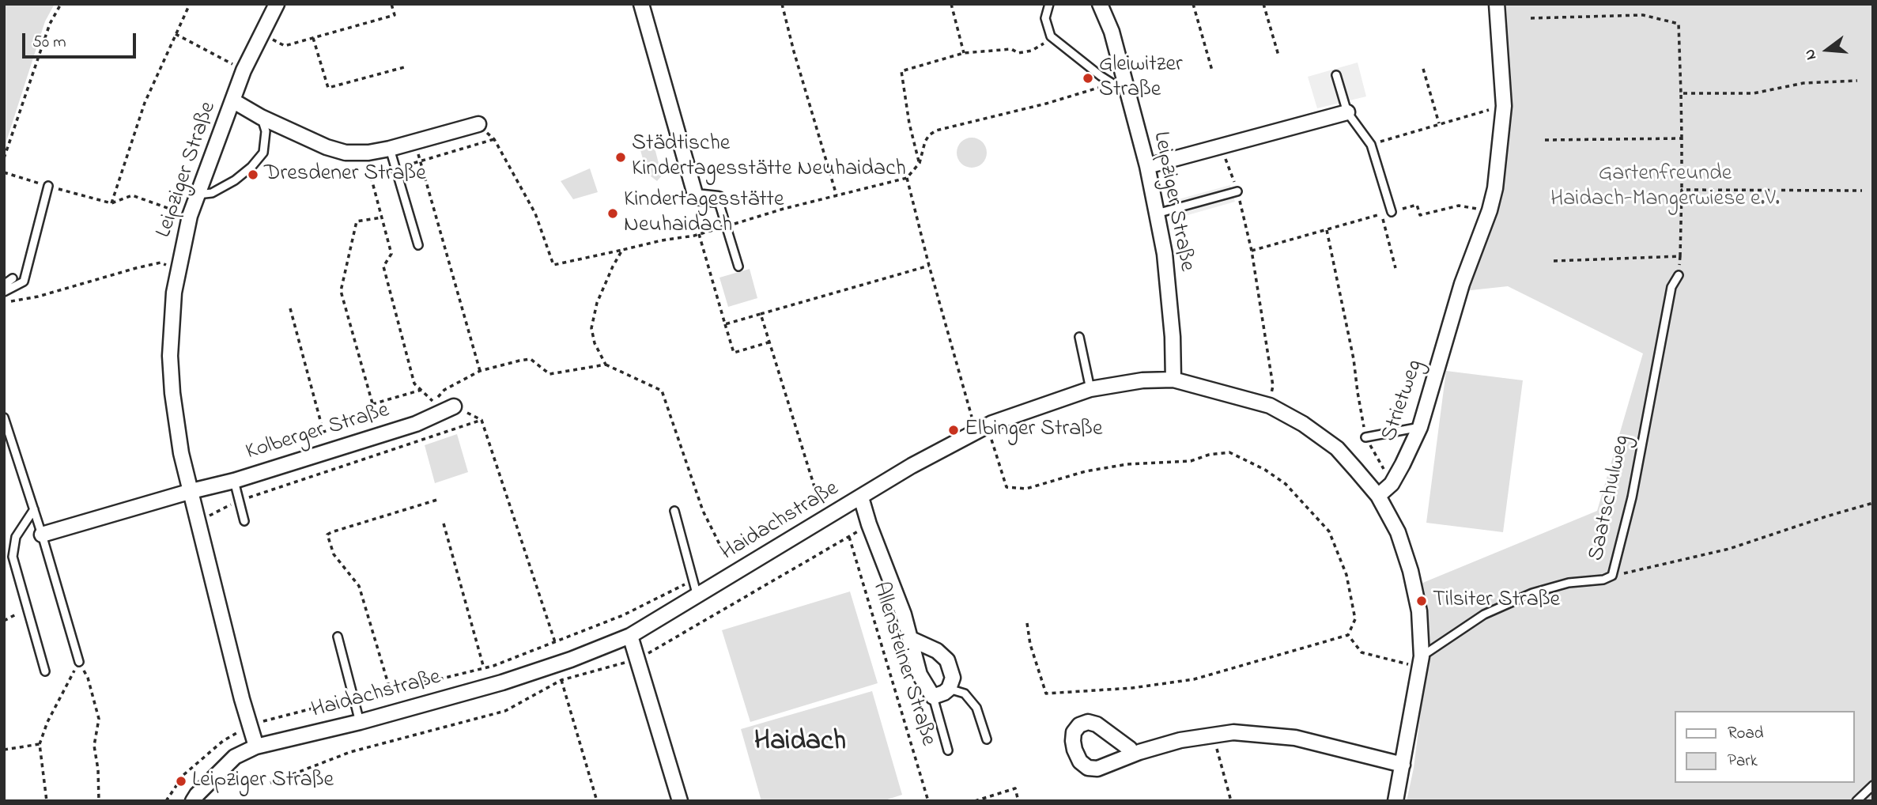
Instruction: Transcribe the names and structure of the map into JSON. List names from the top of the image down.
{
  "streets": {
    "street": [
      "Leipziger Straße",
      "Strietweg",
      "Kolberger Straße",
      "Haidachstraße"
    ],
    "lane": ["Saatschulweg"],
    "path": ["Allensteiner Straße"]
  },
  "crossings": [
    ["Leipziger Straße", "Kolberger Straße"],
    ["Leipziger Straße", "Haidachstraße"],
    ["Strietweg", "Haidachstraße"]
  ],
  "districts": ["Haidach"],
  "parks": ["Gartenfreunde Haidach-Mangerwiese e.V."],
  "places": [
    "Gleiwitzer Straße",
    "Städtische Kindertagesstätte Neuhaidach",
    "Dresdener Straße",
    "Kindertagesstätte Neuhaidach",
    "Elbinger Straße",
    "Tilsiter Straße",
    "Leipziger Straße"
  ],
  "legend": ["Road", "Park"],
  "scale_bar": "50 m",
  "north": "left"
}
